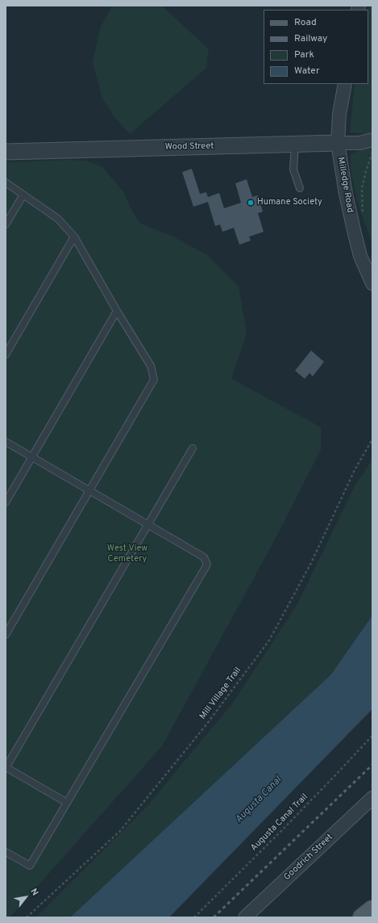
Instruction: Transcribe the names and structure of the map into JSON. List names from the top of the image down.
{
  "streets": {
    "street": ["Wood Street", "Milledge Road", "Goodrich Street"],
    "path": ["Mill Village Trail", "Augusta Canal Trail"]
  },
  "crossings": [
    ["Wood Street", "Milledge Road"]
  ],
  "water": ["Augusta Canal"],
  "parks": ["West View Cemetery"],
  "places": ["Humane Society"],
  "legend": [
    "Road",
    "Railway",
    "Park",
    "Water"
  ],
  "north": "top right"
}
